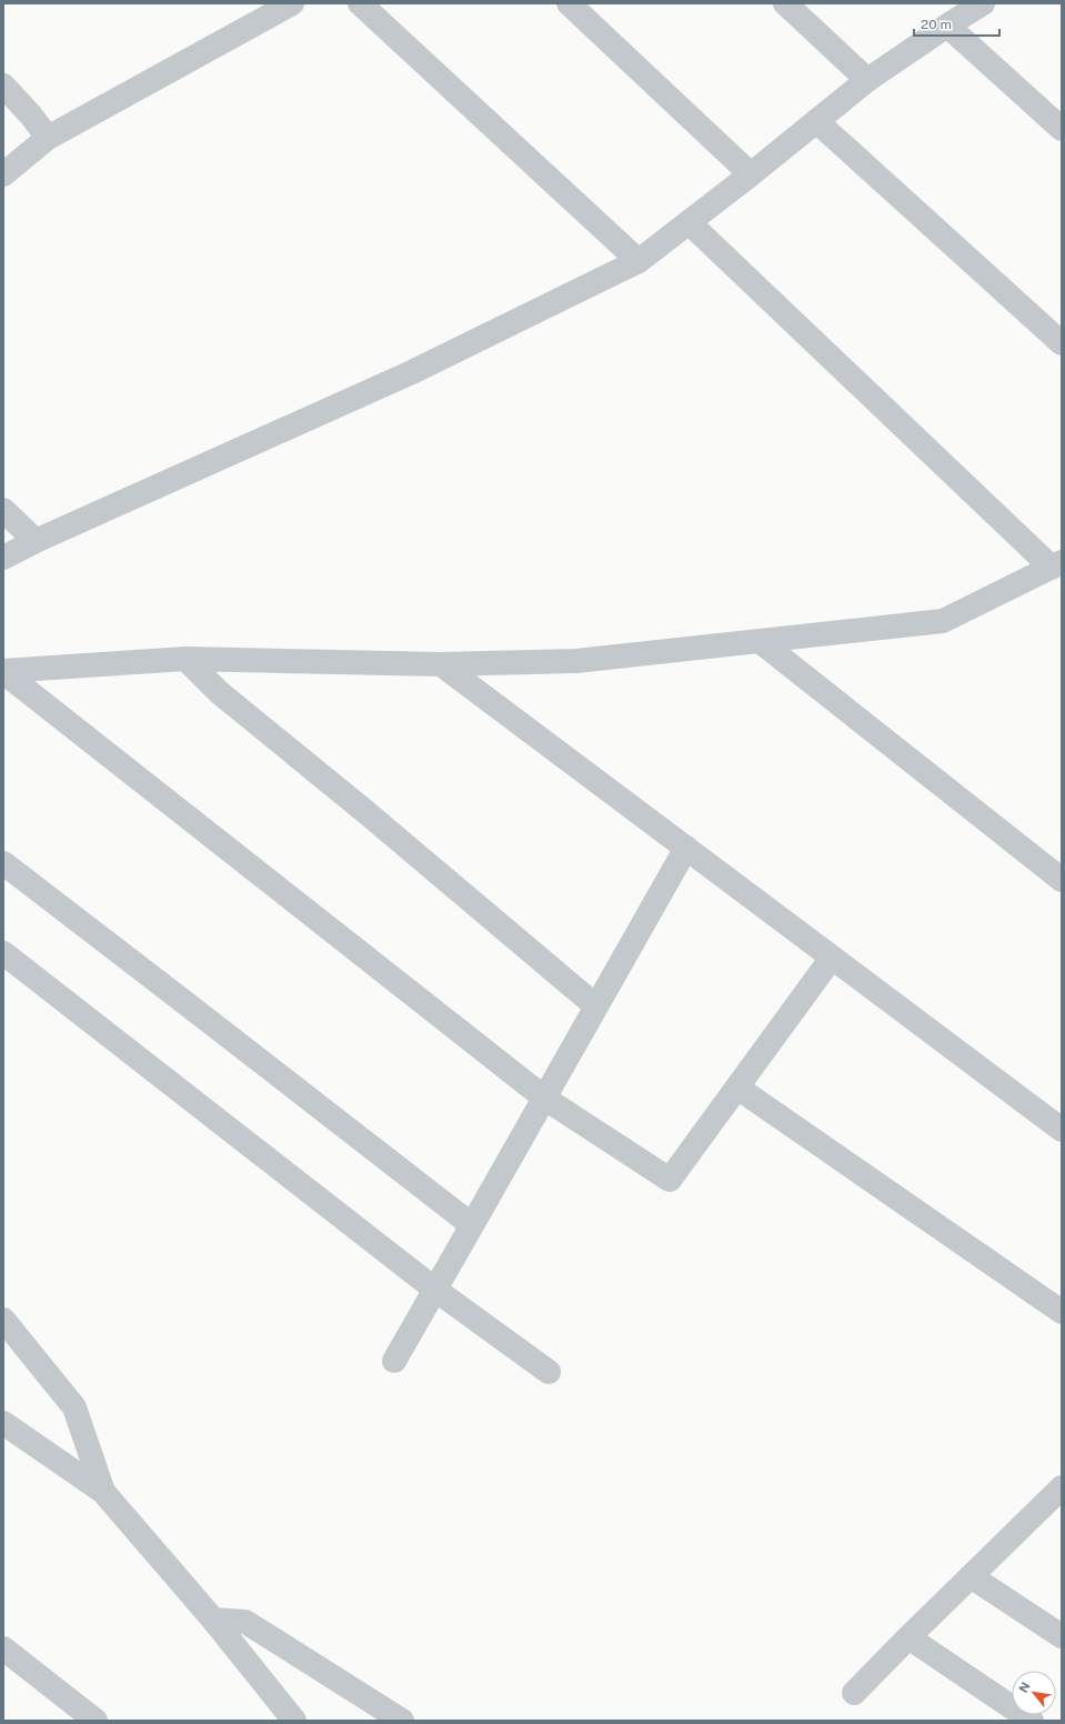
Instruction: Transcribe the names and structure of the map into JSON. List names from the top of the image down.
{
  "scale_bar": "20 m",
  "north": "top left"
}
